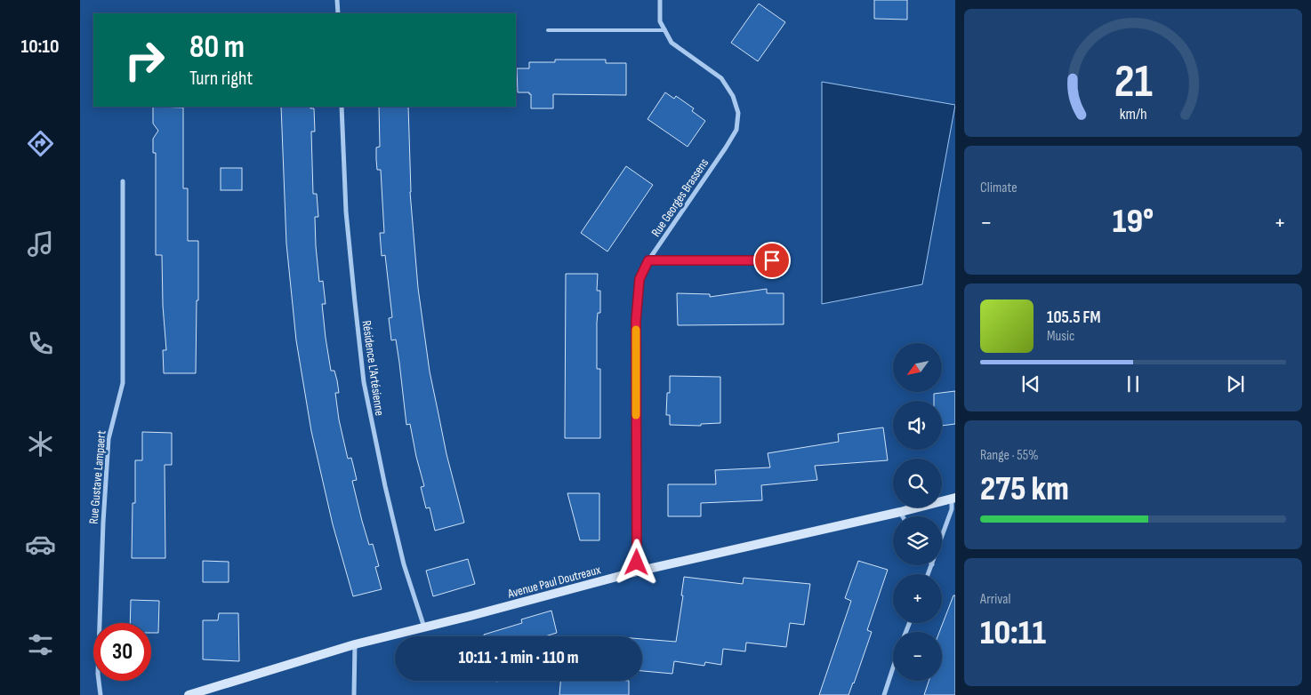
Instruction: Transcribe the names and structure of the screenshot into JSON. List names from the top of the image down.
{
  "streets": {
    "street": [
      "Rue Georges Brassens",
      "Résidence L'Artésienne",
      "Rue Gustave Lampaert",
      "Avenue Paul Doutreaux"
    ]
  },
  "crossings": [
    ["Rue Georges Brassens", "Avenue Paul Doutreaux"],
    ["Résidence L'Artésienne", "Avenue Paul Doutreaux"]
  ],
  "north": "bottom left",
  "page": {
    "tabs": "10:10",
    "turn": ["80 m", "Turn right"],
    "tile": [
      "Climate",
      ["Range · 55%", "275 km"],
      ["Arrival", "10:11"]
    ],
    "heat": ["−", "19°", "+"],
    "song": ["105.5 FM", "Music"],
    "map_buttons": ["+", "−"],
    "limit": "30",
    "trip": "10:11 · 1 min · 110 m",
    "gauge": ["21", "km/h"]
  }
}
